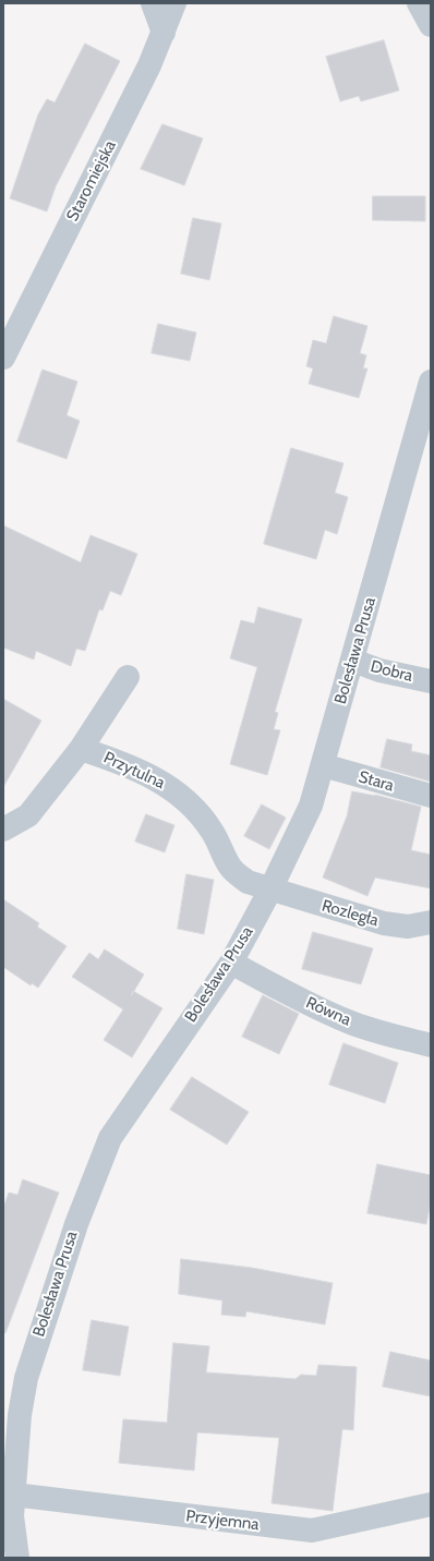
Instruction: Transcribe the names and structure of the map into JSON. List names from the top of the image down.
{
  "streets": {
    "street": [
      "Staromiejska",
      "Bolesława Prusa",
      "Dobra",
      "Przytulna",
      "Stara",
      "Rozległa",
      "Równa",
      "Przyjemna"
    ]
  },
  "crossings": [
    ["Bolesława Prusa", "Dobra"],
    ["Bolesława Prusa", "Przytulna"],
    ["Bolesława Prusa", "Stara"],
    ["Bolesława Prusa", "Rozległa"],
    ["Bolesława Prusa", "Równa"],
    ["Bolesława Prusa", "Przyjemna"],
    ["Przytulna", "Rozległa"]
  ]
}
